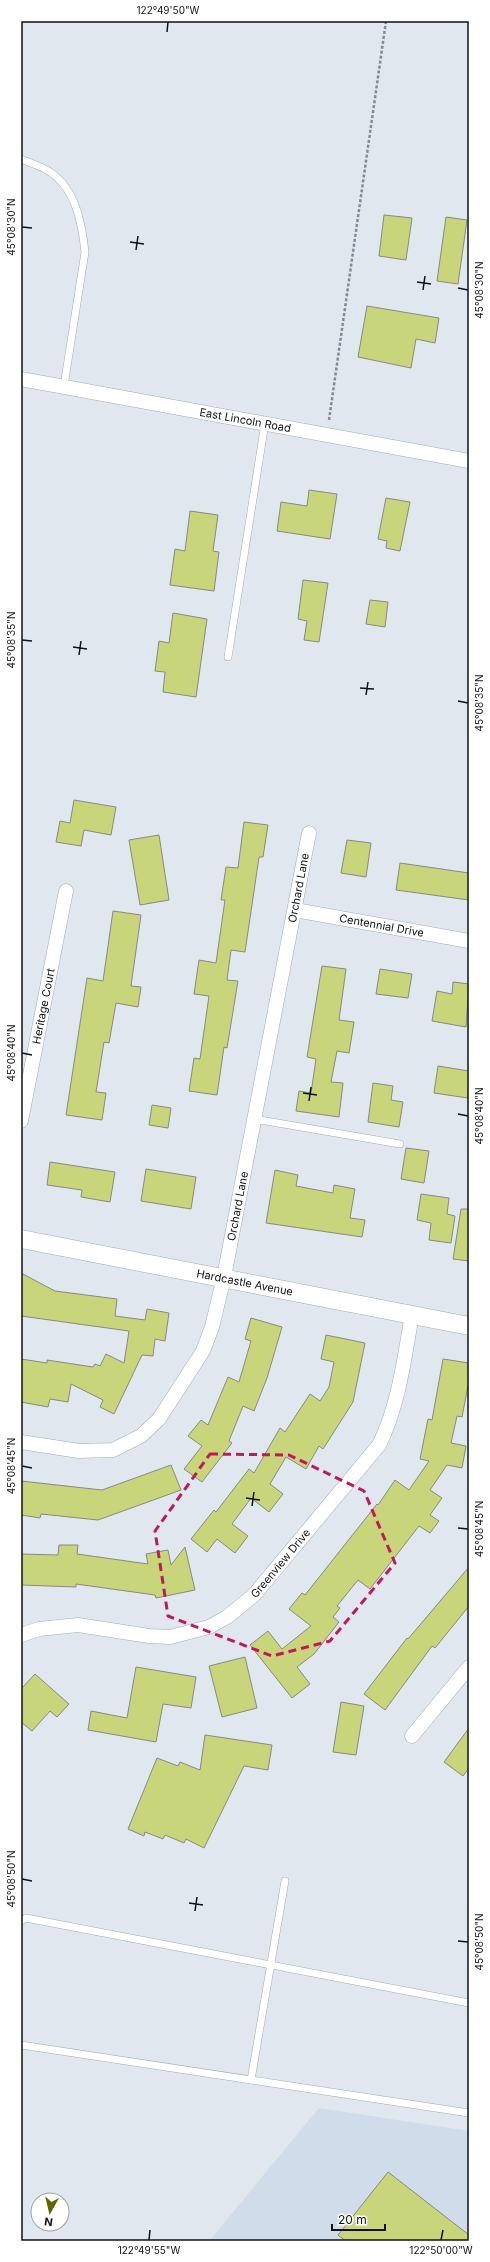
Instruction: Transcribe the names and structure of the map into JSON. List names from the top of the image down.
{
  "streets": {
    "street": [
      "East Lincoln Road",
      "Orchard Lane",
      "Centennial Drive",
      "Heritage Court",
      "Hardcastle Avenue",
      "Greenview Drive"
    ]
  },
  "crossings": [
    ["Orchard Lane", "Centennial Drive"],
    ["Orchard Lane", "Hardcastle Avenue"],
    ["Hardcastle Avenue", "Greenview Drive"]
  ],
  "scale_bar": "20 m",
  "north": "bottom",
  "coordinates": [
    "122°49'50\"W",
    "45°08'30\"N",
    "45°08'35\"N",
    "45°08'40\"N",
    "45°08'45\"N",
    "45°08'50\"N",
    "122°49'55\"W",
    "122°50'00\"W"
  ]
}
